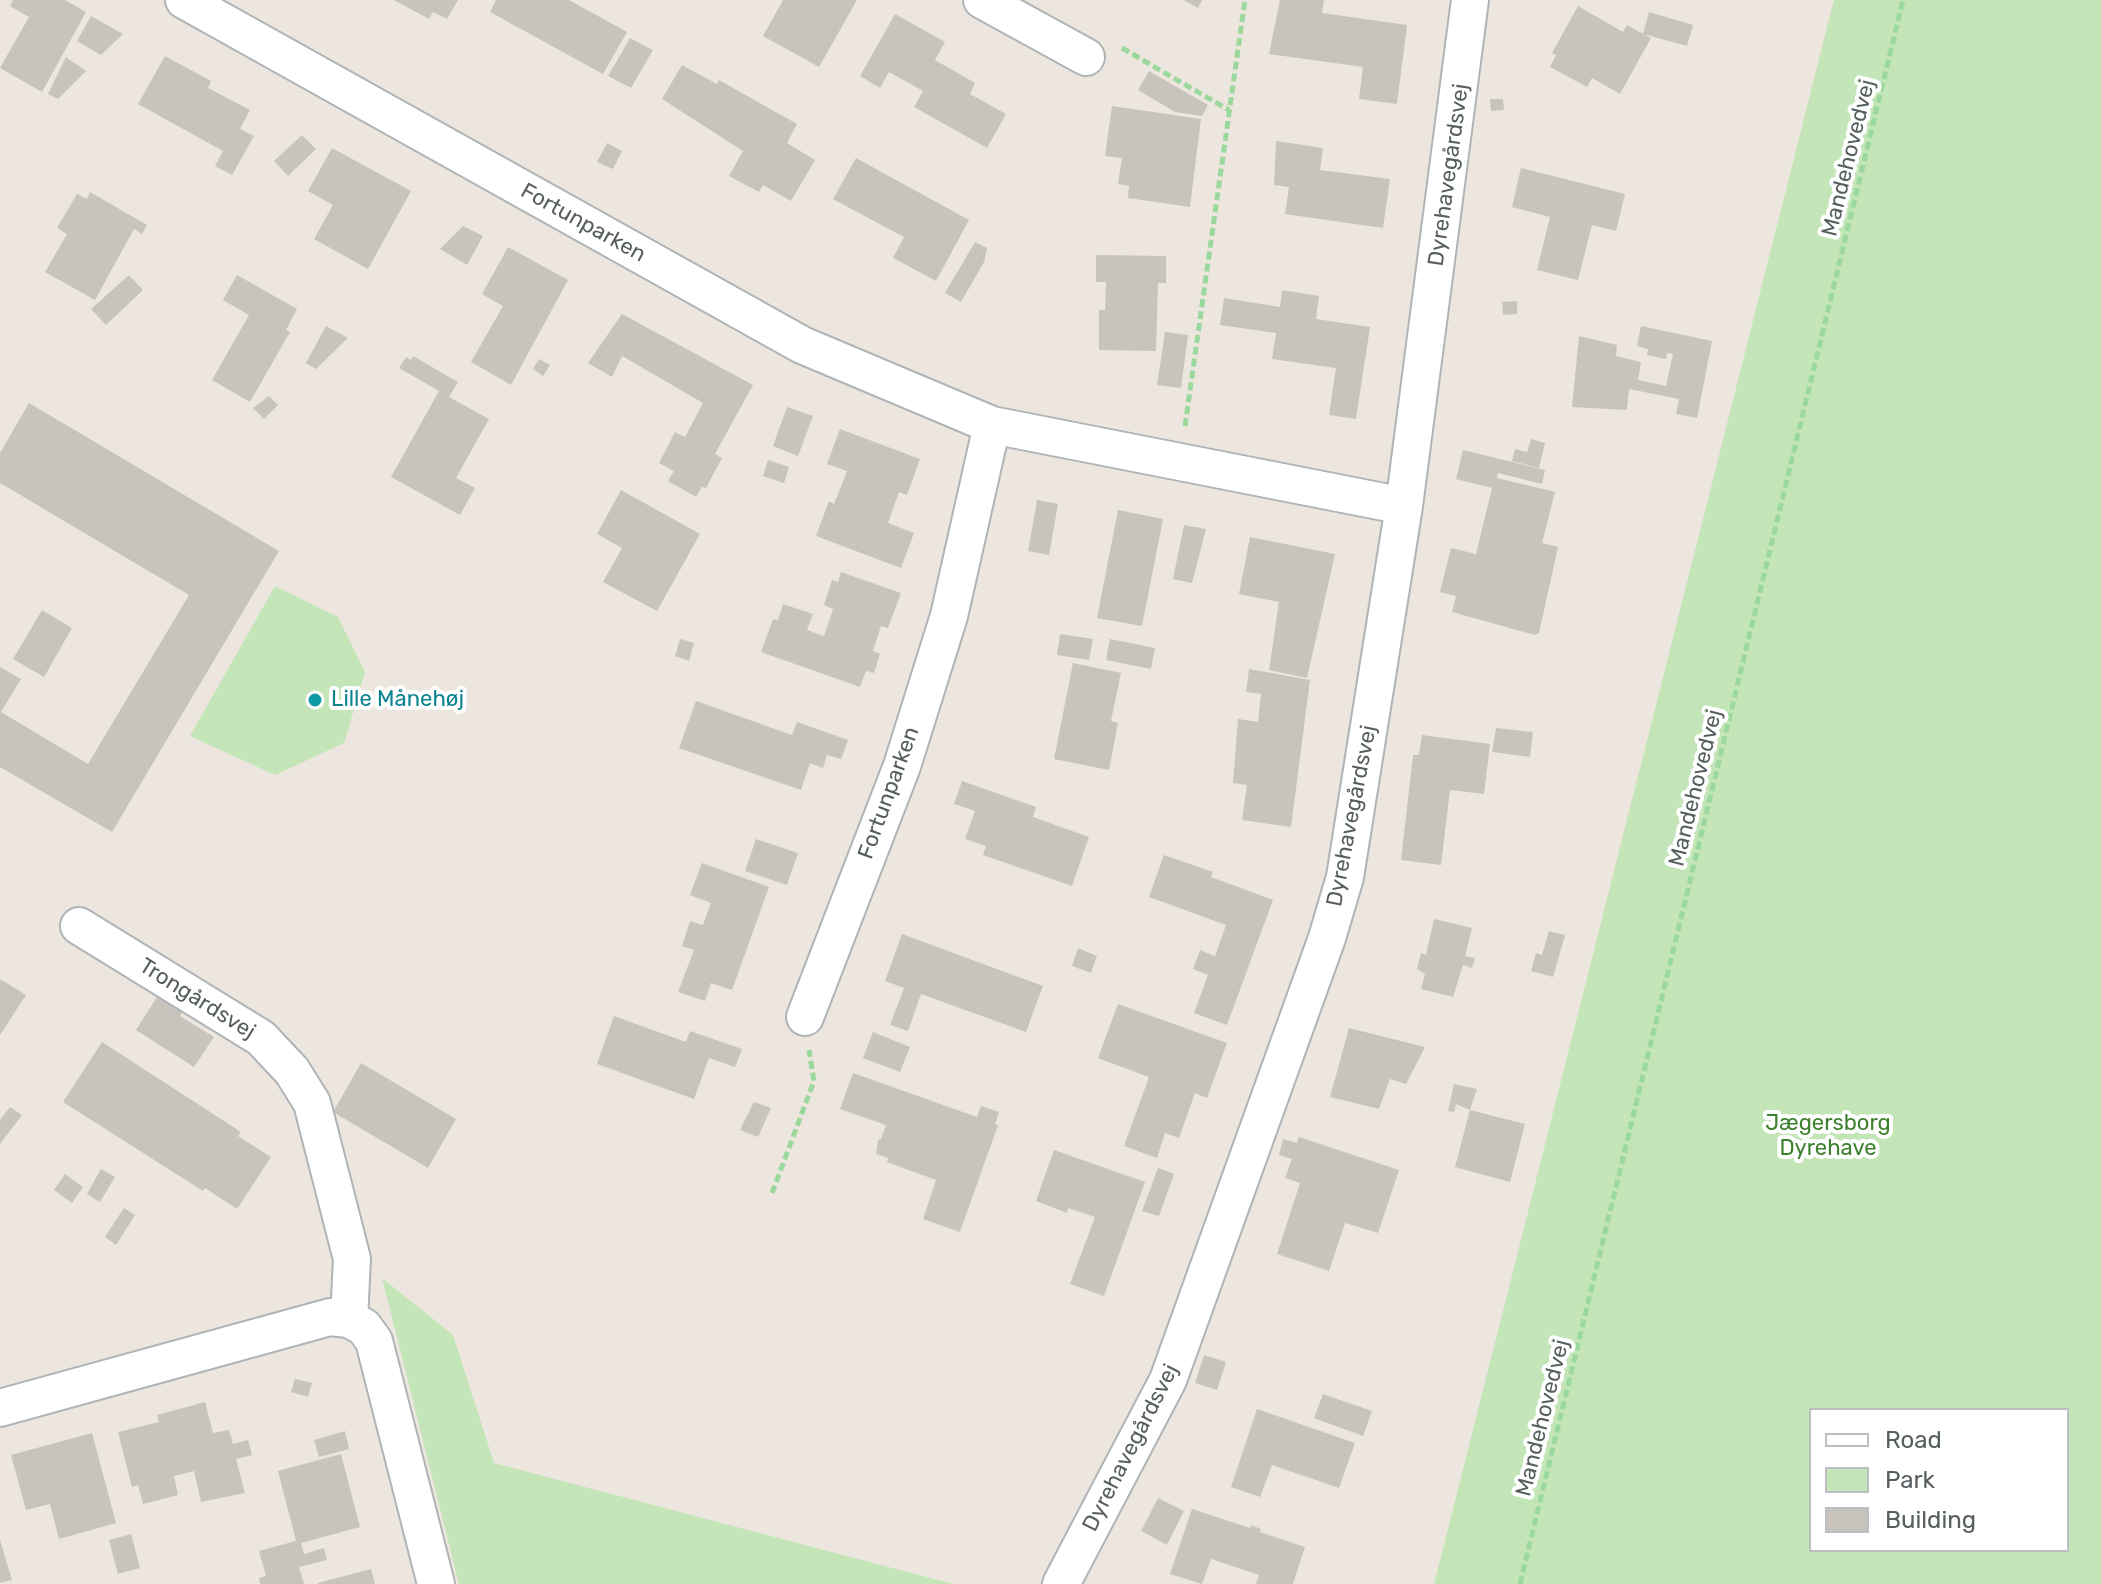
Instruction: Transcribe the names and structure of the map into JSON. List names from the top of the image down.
{
  "streets": {
    "street": ["Dyrehavegårdsvej", "Fortunparken", "Trongårdsvej"],
    "path": ["Mandehovedvej"]
  },
  "crossings": [
    ["Dyrehavegårdsvej", "Fortunparken"]
  ],
  "parks": ["Jægersborg Dyrehave"],
  "places": ["Lille Månehøj"],
  "legend": ["Road", "Park", "Building"]
}
